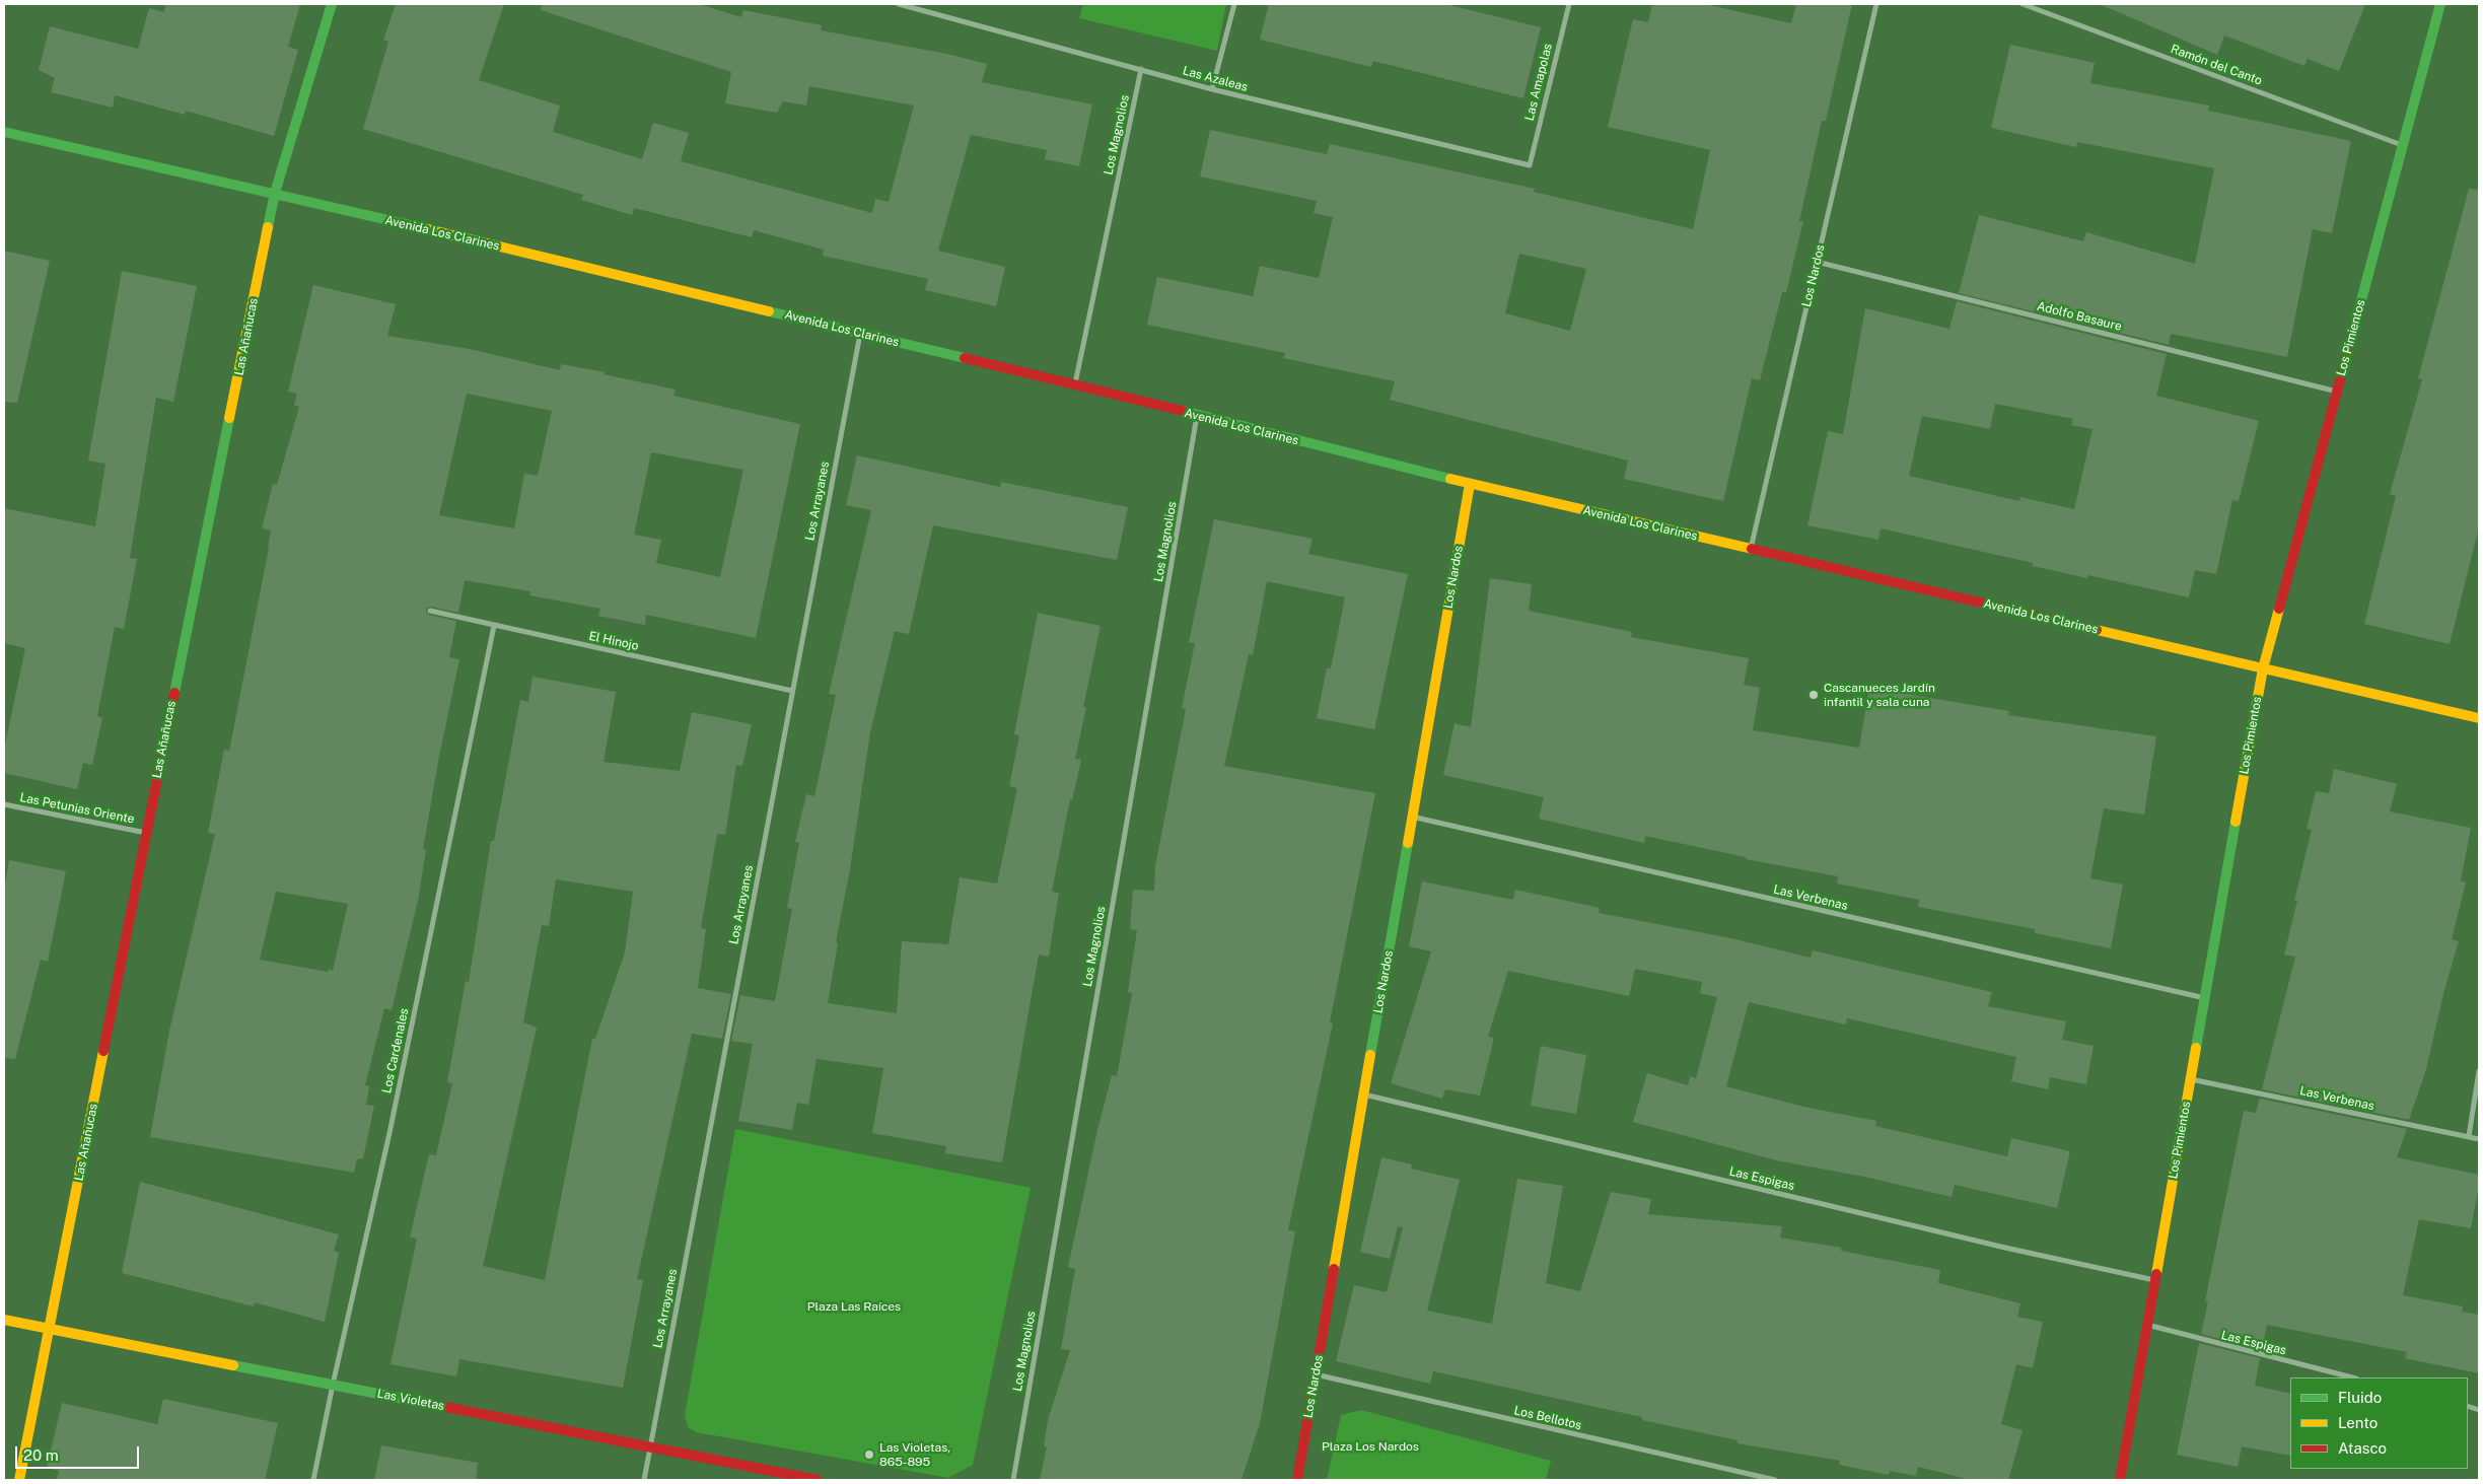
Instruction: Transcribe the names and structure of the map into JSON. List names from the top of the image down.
{
  "streets": {
    "main road": [
      "Avenida Los Clarines",
      "Los Nardos",
      "Las Añañucas",
      "Los Pimientos",
      "Las Violetas"
    ],
    "street": [
      "Ramón del Canto",
      "Las Azaleas",
      "Las Amapolas",
      "Los Magnolios",
      "Adolfo Basaure",
      "Los Arrayanes",
      "El Hinojo",
      "Las Petunias Oriente",
      "Las Verbenas",
      "Los Cardenales",
      "Las Espigas",
      "Los Bellotos"
    ]
  },
  "crossings": [
    ["Ramón del Canto", "Los Pimientos"],
    ["Las Azaleas", "Las Amapolas"],
    ["Las Azaleas", "Los Magnolios"],
    ["Los Magnolios", "Avenida Los Clarines"],
    ["Avenida Los Clarines", "Los Nardos"],
    ["Avenida Los Clarines", "Las Añañucas"],
    ["Avenida Los Clarines", "Los Pimientos"],
    ["Avenida Los Clarines", "Los Arrayanes"],
    ["Los Nardos", "Adolfo Basaure"],
    ["Los Nardos", "Las Verbenas"],
    ["Los Nardos", "Las Espigas"],
    ["Los Nardos", "Los Bellotos"],
    ["Adolfo Basaure", "Los Pimientos"],
    ["Las Añañucas", "Las Petunias Oriente"],
    ["Las Añañucas", "Las Violetas"],
    ["Los Pimientos", "Las Verbenas"],
    ["Los Pimientos", "Las Espigas"],
    ["Los Arrayanes", "El Hinojo"],
    ["Los Arrayanes", "Las Violetas"],
    ["El Hinojo", "Los Cardenales"],
    ["Los Cardenales", "Las Violetas"]
  ],
  "parks": ["Plaza Las Raíces", "Plaza Los Nardos"],
  "places": ["Cascanueces Jardín infantil y sala cuna", "Las Violetas, 865-895"],
  "legend": ["Fluido", "Lento", "Atasco"],
  "scale_bar": "20 m"
}
